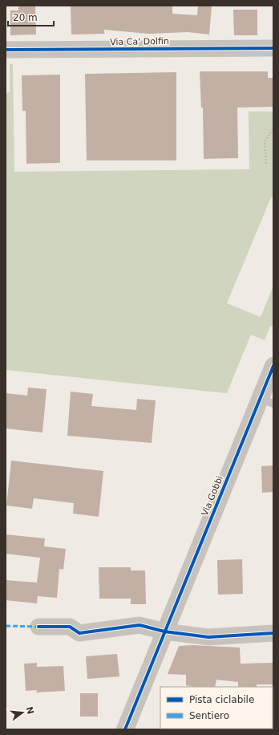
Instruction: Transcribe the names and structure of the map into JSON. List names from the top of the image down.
{
  "streets": {
    "street": ["Via Ca' Dolfin", "Via Gobbi"]
  },
  "legend": ["Pista ciclabile", "Sentiero"],
  "scale_bar": "20 m",
  "north": "right"
}
